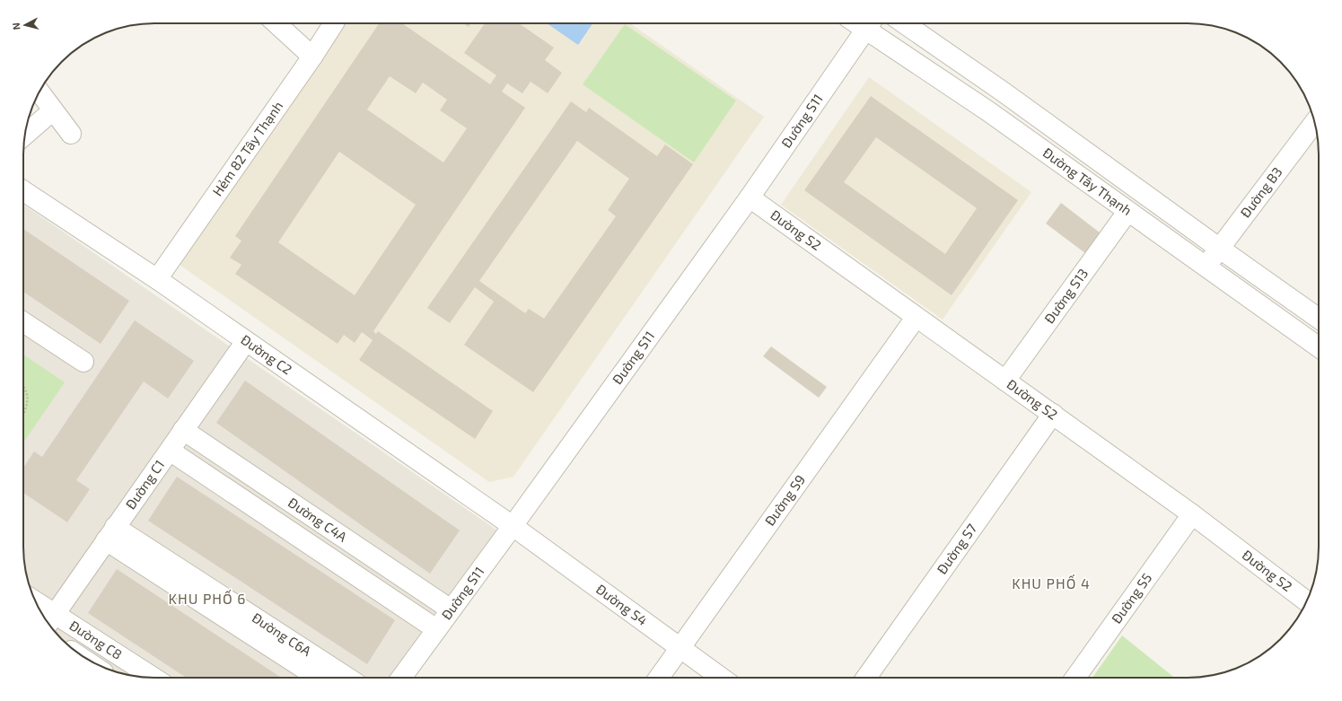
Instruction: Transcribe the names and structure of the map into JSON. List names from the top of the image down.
{
  "streets": {
    "street": [
      "Đường S11",
      "Hẻm 82 Tây Thạnh",
      "Đường Tây Thạnh",
      "Đường B3",
      "Đường S2",
      "Đường S13",
      "Đường C2",
      "Đường C1",
      "Đường S9",
      "Đường C4A",
      "Đường S7",
      "Đường S5",
      "Đường S4",
      "Đường C6A",
      "Đường C8"
    ]
  },
  "crossings": [
    ["Đường S11", "Đường Tây Thạnh"],
    ["Đường S11", "Đường S2"],
    ["Đường S11", "Đường C2"],
    ["Đường S11", "Đường C4A"],
    ["Đường S11", "Đường S4"],
    ["Hẻm 82 Tây Thạnh", "Đường C2"],
    ["Đường Tây Thạnh", "Đường B3"],
    ["Đường Tây Thạnh", "Đường S13"],
    ["Đường S2", "Đường S13"],
    ["Đường S2", "Đường S9"],
    ["Đường S2", "Đường S7"],
    ["Đường S2", "Đường S5"],
    ["Đường C2", "Đường C1"],
    ["Đường C2", "Đường S4"],
    ["Đường C1", "Đường C4A"],
    ["Đường C1", "Đường C6A"],
    ["Đường C1", "Đường C8"],
    ["Đường S9", "Đường S4"]
  ],
  "districts": ["KHU PHỐ 4", "KHU PHỐ 6"],
  "north": "left"
}
